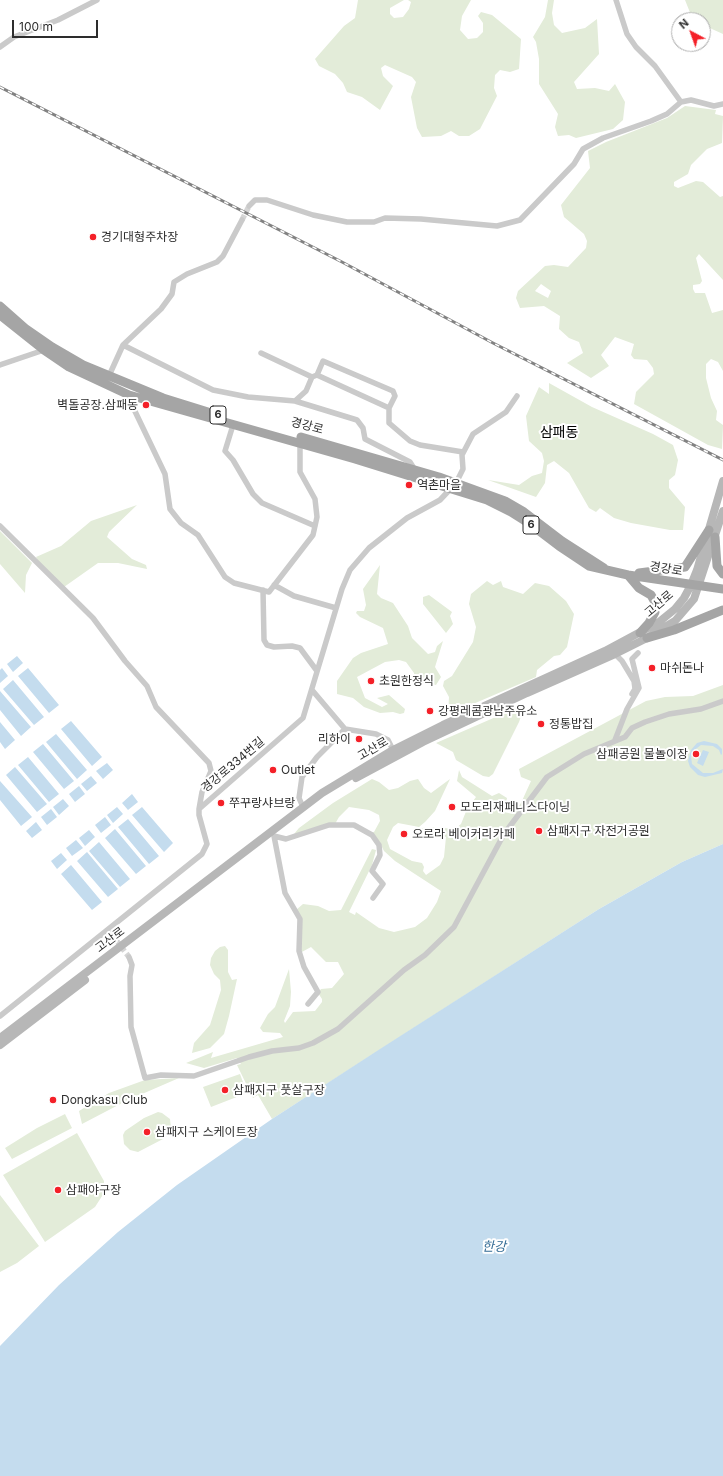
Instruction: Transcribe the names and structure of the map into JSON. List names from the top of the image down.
{
  "streets": {
    "main road": ["6", "경강로"],
    "street": ["고산로", "경강로334번길"]
  },
  "crossings": [
    ["경강로", "고산로"],
    ["경강로", "경강로334번길"]
  ],
  "districts": ["삼패동"],
  "water": ["한강"],
  "places": [
    "경기대형주차장",
    "벽돌공장.삼패동",
    "역촌마을",
    "마쉬돈나",
    "초원한정식",
    "강평레콤광남주유소",
    "정통밥집",
    "리하이",
    "삼패공원 물놀이장",
    "Outlet",
    "쭈꾸랑샤브랑",
    "모도리재패니스다이닝",
    "삼패지구 자전거공원",
    "오로라 베이커리카페",
    "삼패지구 풋살구장",
    "Dongkasu Club",
    "삼패지구 스케이트장",
    "삼패야구장"
  ],
  "scale_bar": "100 m",
  "north": "top left"
}
